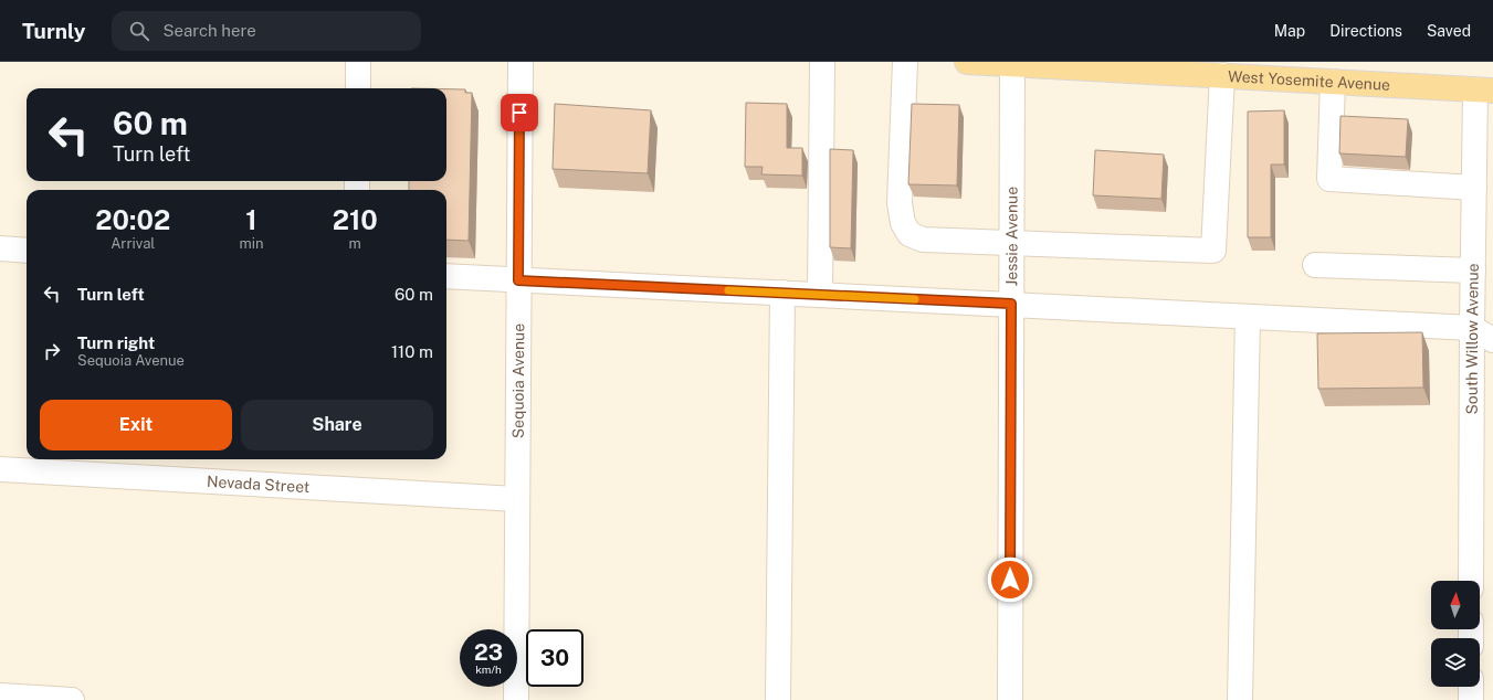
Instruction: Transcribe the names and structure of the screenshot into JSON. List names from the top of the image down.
{
  "streets": {
    "main road": ["West Yosemite Avenue"],
    "street": [
      "Jessie Avenue",
      "South Willow Avenue",
      "Sequoia Avenue",
      "Nevada Street"
    ]
  },
  "crossings": [
    ["West Yosemite Avenue", "Jessie Avenue"],
    ["West Yosemite Avenue", "South Willow Avenue"],
    ["Sequoia Avenue", "Nevada Street"]
  ],
  "north": "top",
  "page": {
    "header": "Turnly",
    "search": "Search here",
    "nav": ["Map", "Directions", "Saved"],
    "turn": ["60 m", "Turn left"],
    "eta": [
      "20:02",
      "Arrival",
      "1",
      "min",
      "210",
      "m"
    ],
    "list": [
      {
        "name": "Turn left",
        "value": "60 m"
      },
      {
        "name": "Turn right",
        "note": "Sequoia Avenue",
        "value": "110 m"
      }
    ],
    "buttons": ["Exit", "Share"],
    "speed": "23 km/h",
    "limit": "30"
  }
}
